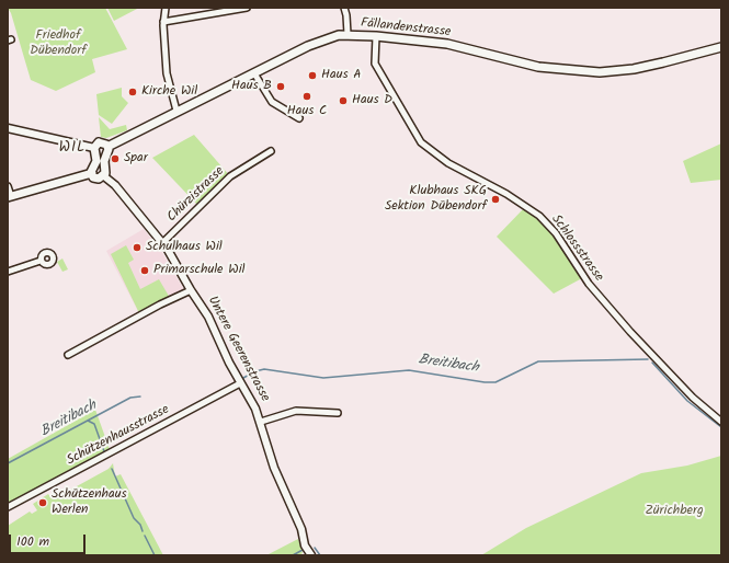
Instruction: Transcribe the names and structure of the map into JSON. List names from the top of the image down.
{
  "streets": {
    "main road": ["Fällandenstrasse"],
    "street": [
      "Chürzistrasse",
      "Schlossstrasse",
      "Untere Geerenstrasse",
      "Schützenhausstrasse"
    ]
  },
  "crossings": [
    ["Fällandenstrasse", "Schlossstrasse"],
    ["Chürzistrasse", "Untere Geerenstrasse"],
    ["Untere Geerenstrasse", "Schützenhausstrasse"]
  ],
  "districts": ["WIL"],
  "water": ["Breitibach"],
  "parks": ["Friedhof Dübendorf", "Zürichberg"],
  "places": [
    "Haus A",
    "Haus B",
    "Kirche Wil",
    "Haus C",
    "Haus D",
    "Spar",
    "Klubhaus SKG Sektion Dübendorf",
    "Schulhaus Wil",
    "Primarschule Wil",
    "Schützenhaus Werlen"
  ],
  "scale_bar": "100 m"
}
